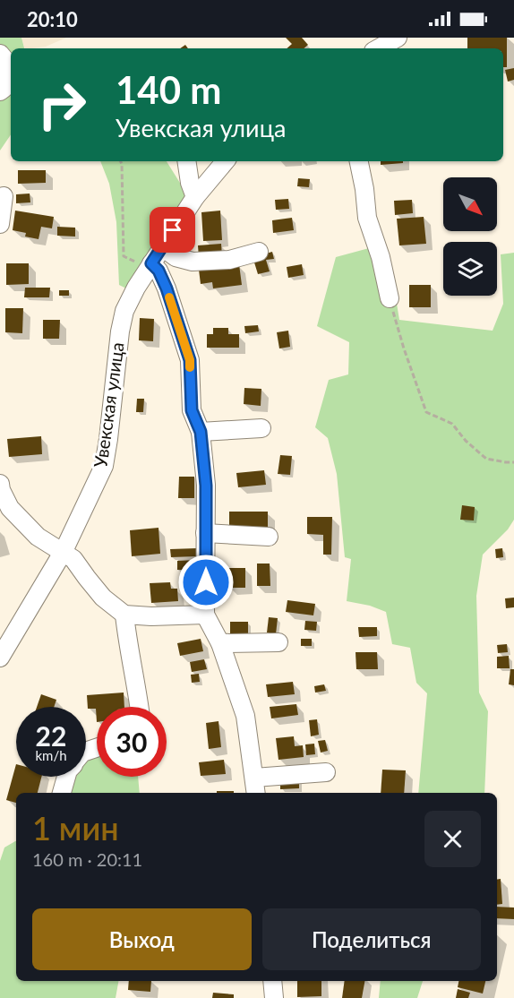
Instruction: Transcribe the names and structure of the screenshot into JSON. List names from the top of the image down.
{
  "streets": {
    "street": ["Увекская улица"]
  },
  "north": "bottom right",
  "page": {
    "status": "20:10",
    "turn": ["140 m", "Увекская улица"],
    "speed": "22 km/h",
    "limit": "30",
    "heading": ["1 мин", "160 m · 20:11"],
    "buttons": ["Выход", "Поделиться"]
  }
}
